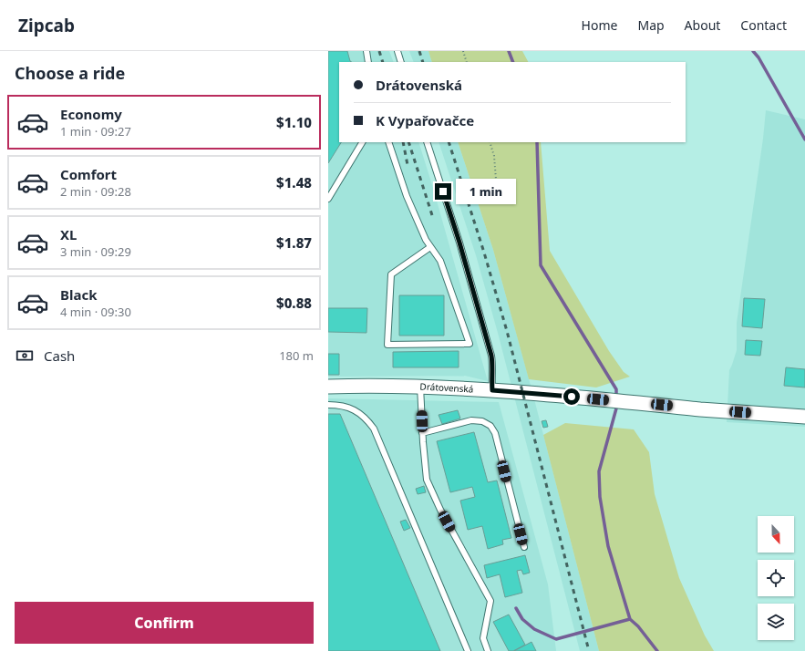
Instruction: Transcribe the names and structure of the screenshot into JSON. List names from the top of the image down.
{
  "streets": {
    "street": ["Drátovenská"]
  },
  "north": "bottom",
  "page": {
    "header": "Zipcab",
    "nav": [
      "Home",
      "Map",
      "About",
      "Contact"
    ],
    "heading": "Choose a ride",
    "banner": ["Drátovenská", "K Vypařovačce"],
    "list": [
      {
        "name": "Economy",
        "note": "1 min · 09:27",
        "value": "$1.10"
      },
      {
        "name": "Comfort",
        "note": "2 min · 09:28",
        "value": "$1.48"
      },
      {
        "name": "XL",
        "note": "3 min · 09:29",
        "value": "$1.87"
      },
      {
        "name": "Black",
        "note": "4 min · 09:30",
        "value": "$0.88"
      }
    ],
    "bubble": "1 min",
    "pay": ["Cash", "180 m"],
    "buttons": "Confirm"
  }
}
